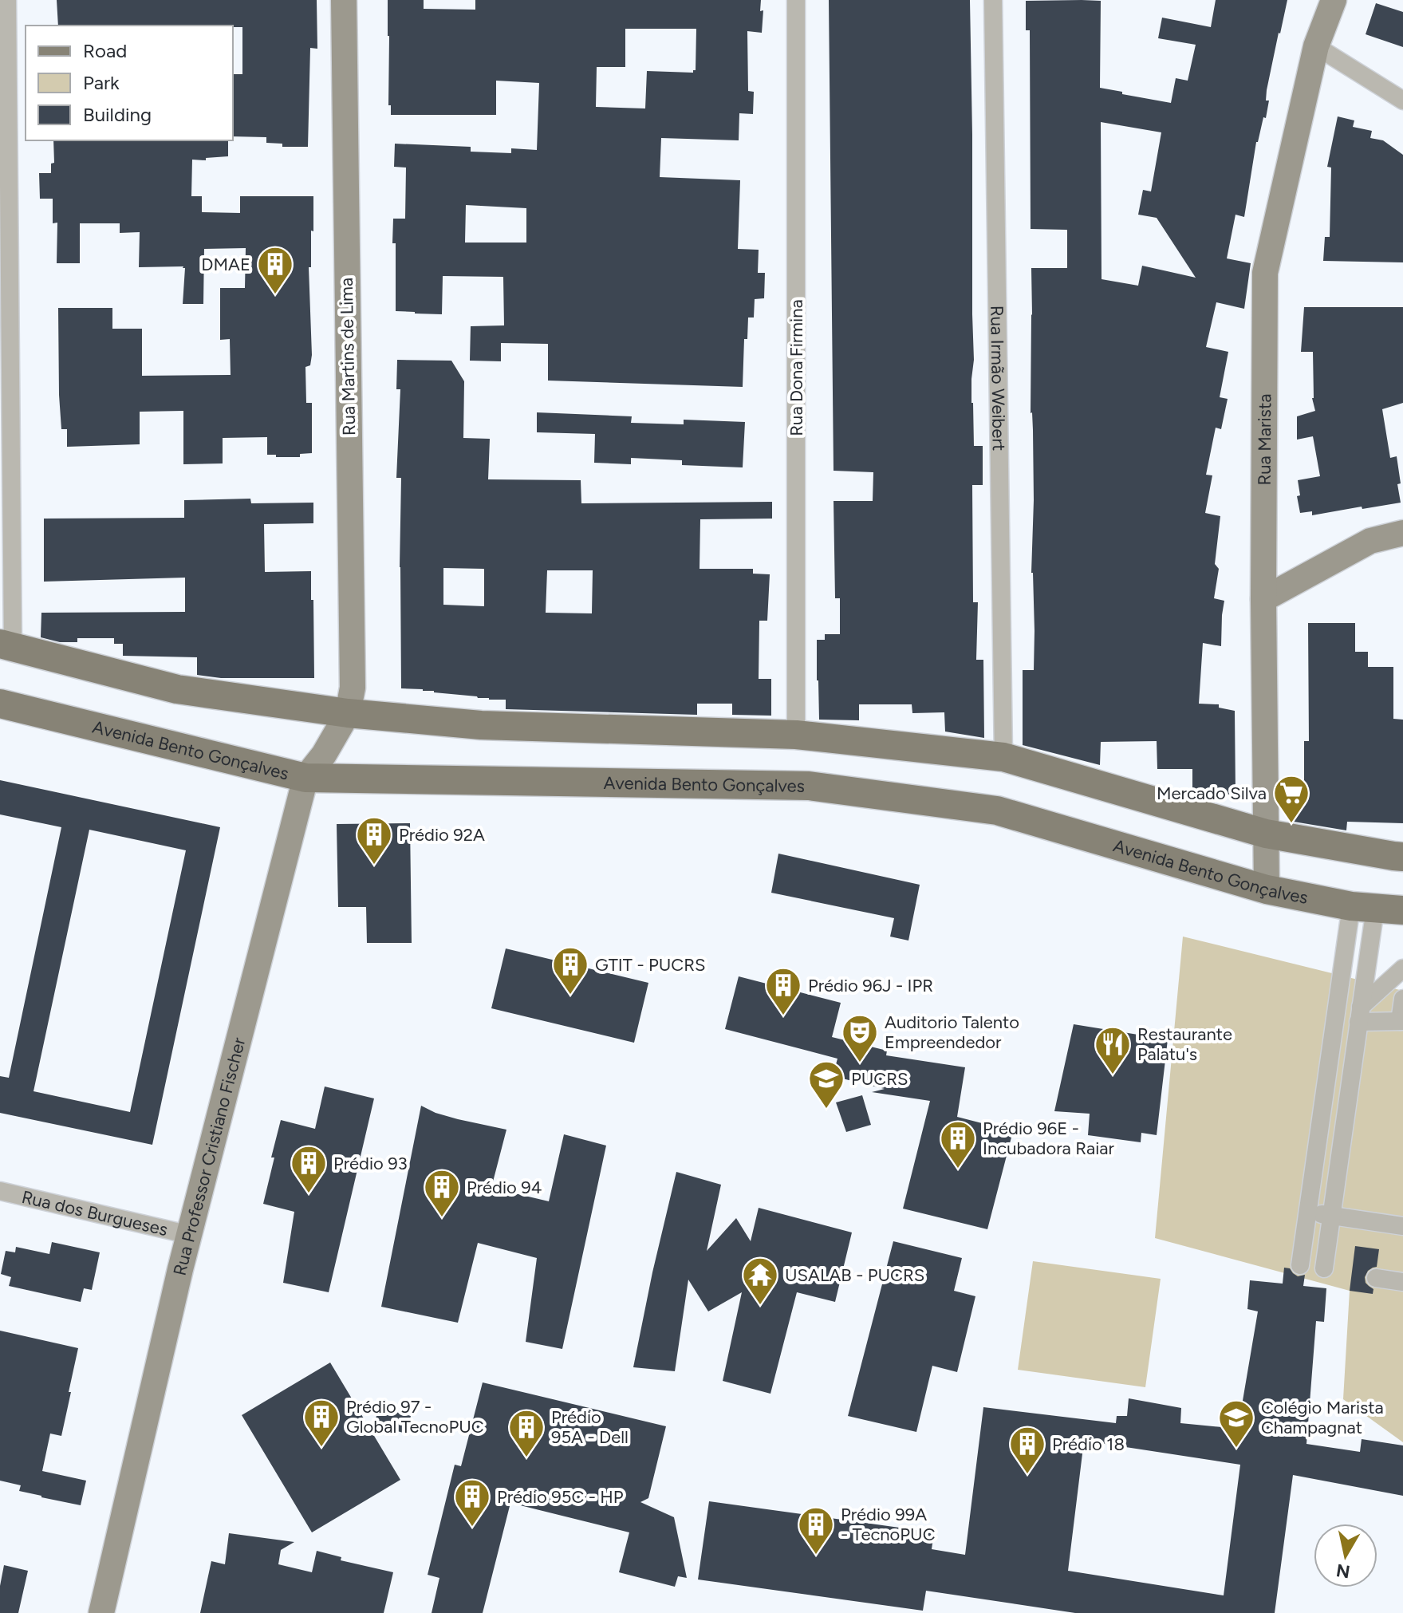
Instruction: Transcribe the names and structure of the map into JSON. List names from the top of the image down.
{
  "streets": {
    "main road": ["Avenida Bento Gonçalves"],
    "street": [
      "Rua Martins de Lima",
      "Rua Dona Firmina",
      "Rua Irmão Weibert",
      "Rua Marista",
      "Rua Professor Cristiano Fischer",
      "Rua dos Burgueses"
    ]
  },
  "crossings": [
    ["Rua Martins de Lima", "Rua Professor Cristiano Fischer"],
    ["Rua Marista", "Avenida Bento Gonçalves"],
    ["Avenida Bento Gonçalves", "Rua Professor Cristiano Fischer"],
    ["Rua Professor Cristiano Fischer", "Rua dos Burgueses"]
  ],
  "places": {
    "building": [
      "DMAE",
      "Prédio 92A",
      "GTIT - PUCRS",
      "Prédio 96J - IPR",
      "Prédio 96E - Incubadora Raiar",
      "Prédio 93",
      "Prédio 94",
      "Prédio 97 - Global TecnoPUC",
      "Prédio 95A - Dell",
      "Prédio 18",
      "Prédio 95C - HP",
      "Prédio 99A - TecnoPUC"
    ],
    "supermarket": ["Mercado Silva"],
    "theatre": ["Auditorio Talento Empreendedor"],
    "restaurant": ["Restaurante Palatu's"],
    "school or university": ["PUCRS", "Colégio Marista Champagnat"],
    "temple": ["USALAB - PUCRS"]
  },
  "legend": ["Road", "Park", "Building"],
  "north": "bottom"
}
